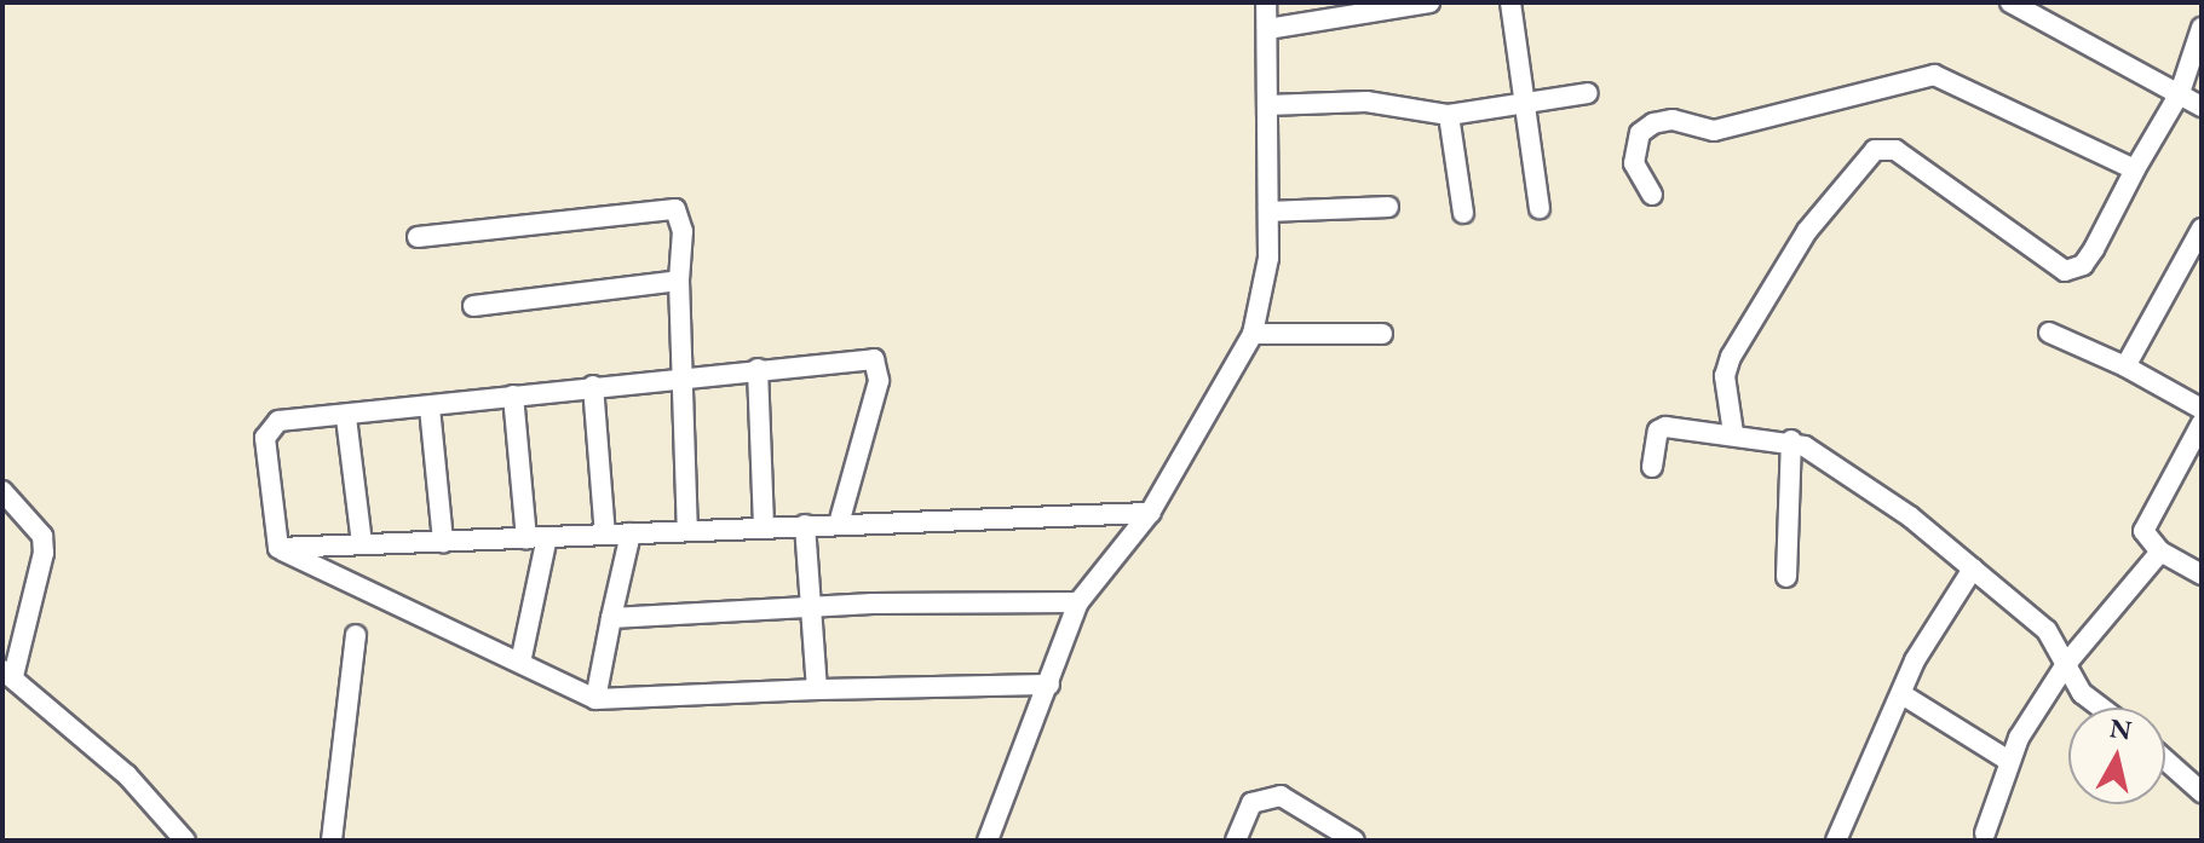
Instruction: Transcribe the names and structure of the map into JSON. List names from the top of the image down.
{
  "north": "top"
}
